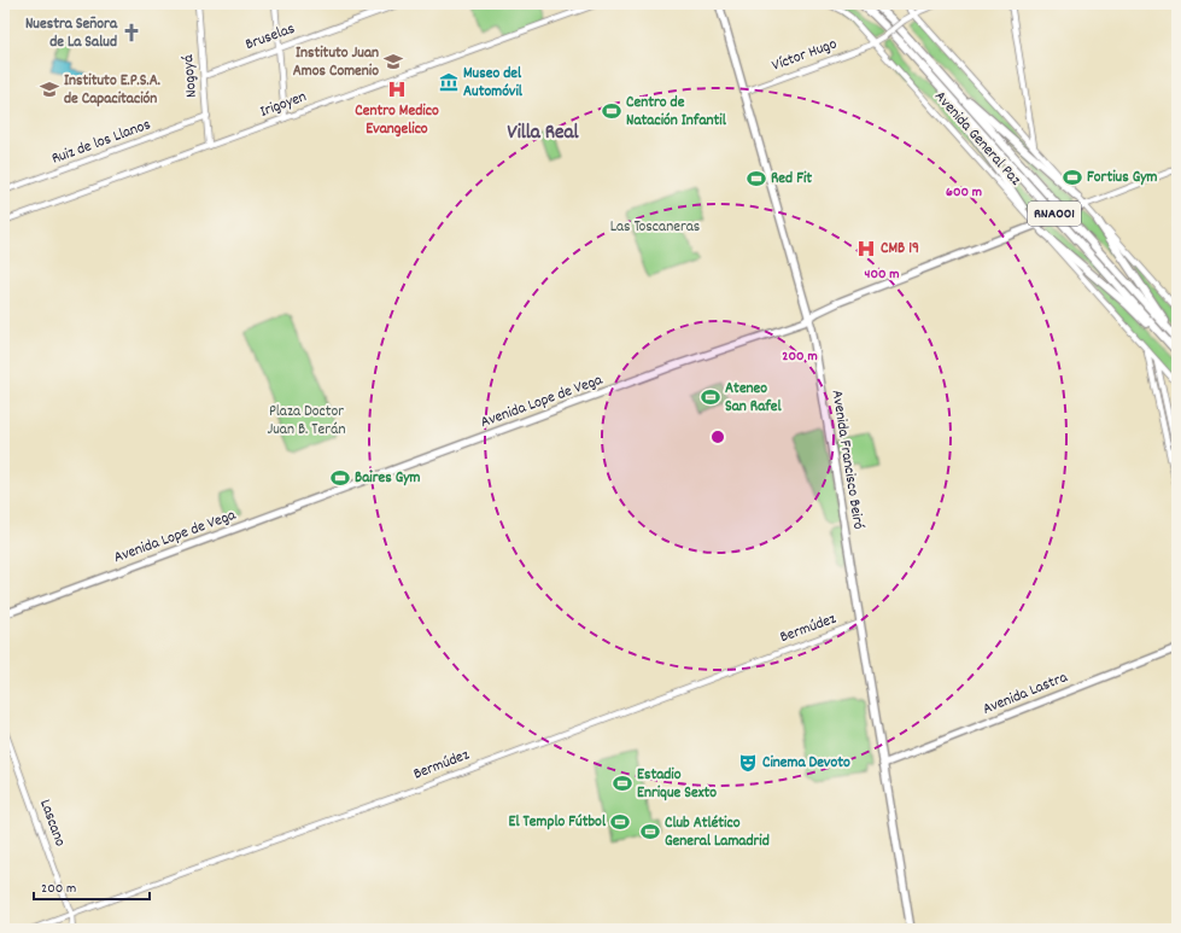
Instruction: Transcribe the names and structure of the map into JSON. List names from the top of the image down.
{
  "streets": {
    "highway": ["Avenida General Paz", "RNA001"],
    "main road": ["Avenida Lope de Vega", "Avenida Francisco Beiró", "Avenida Lastra"],
    "street": [
      "Bruselas",
      "Víctor Hugo",
      "Nogoyá",
      "Irigoyen",
      "Ruiz de los Llanos",
      "Bermúdez",
      "Lascano"
    ]
  },
  "crossings": [
    ["Bruselas", "Nogoyá"],
    ["Víctor Hugo", "Avenida General Paz"],
    ["Víctor Hugo", "Avenida Francisco Beiró"],
    ["Nogoyá", "Irigoyen"],
    ["Nogoyá", "Ruiz de los Llanos"],
    ["Avenida General Paz", "Avenida Lope de Vega"],
    ["Avenida Lope de Vega", "Avenida Francisco Beiró"],
    ["Avenida Francisco Beiró", "Bermúdez"],
    ["Avenida Francisco Beiró", "Avenida Lastra"],
    ["Bermúdez", "Lascano"]
  ],
  "districts": ["Villa Real"],
  "parks": ["Las Toscaneras", "Plaza Doctor Juan B. Terán"],
  "places": {
    "church": ["Nuestra Señora de La Salud"],
    "school or university": ["Instituto Juan Amos Comenio", "Instituto E.P.S.A. de Capacitación"],
    "museum": ["Museo del Automóvil"],
    "hospital": ["Centro Medico Evangelico", "CMB 19"],
    "sports": [
      "Centro de Natación Infantil",
      "Fortius Gym",
      "Red Fit",
      "Ateneo San Rafel",
      "Baires Gym",
      "Estadio Enrique Sexto",
      "El Templo Fútbol",
      "Club Atlético General Lamadrid"
    ],
    "theatre": ["Cinema Devoto"]
  },
  "scale_bar": "200 m",
  "rings": ["600 m", "400 m", "200 m"]
}
